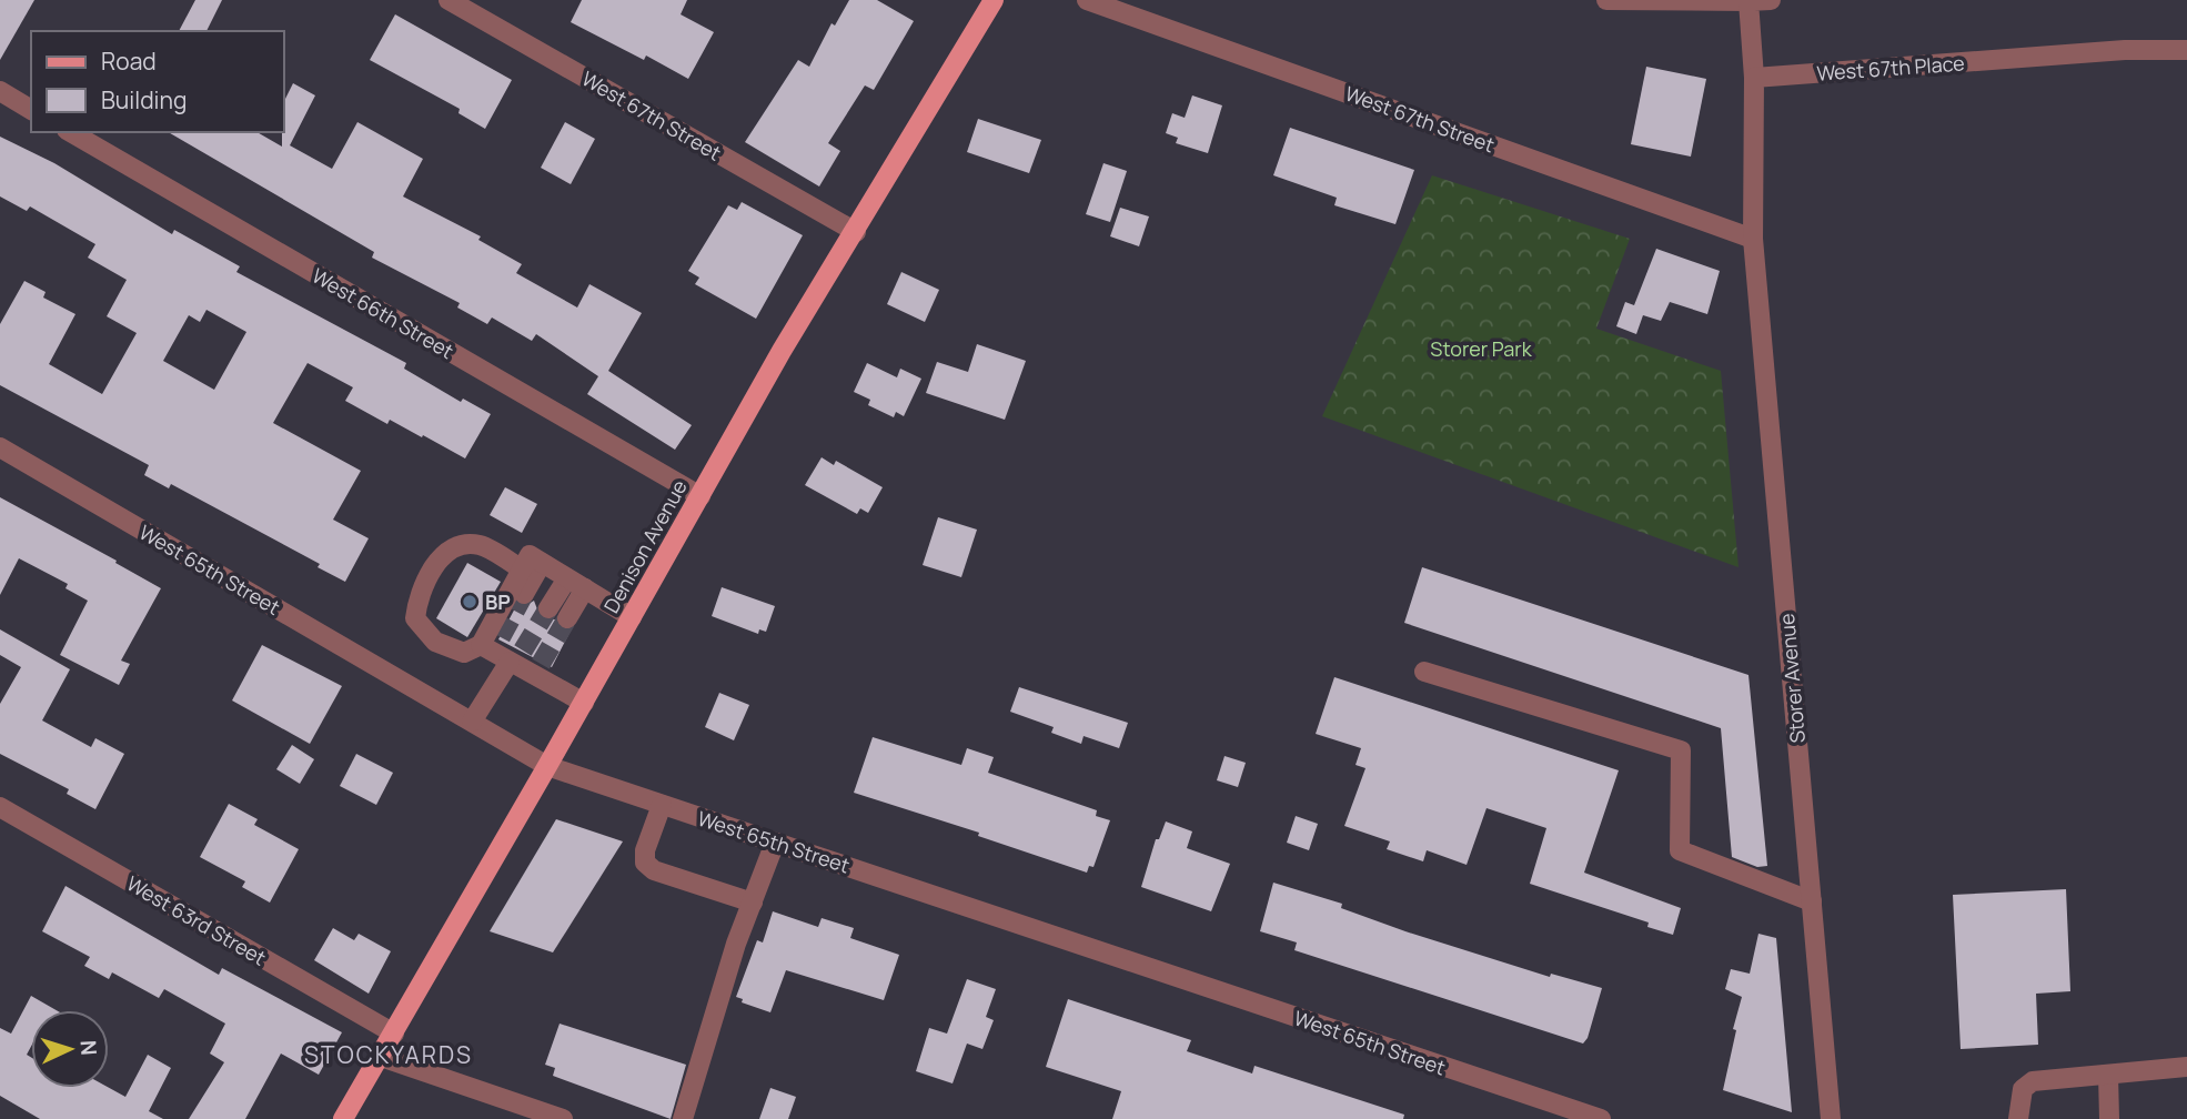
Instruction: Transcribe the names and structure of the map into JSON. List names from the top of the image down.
{
  "streets": {
    "main road": ["Denison Avenue"],
    "street": [
      "West 67th Place",
      "West 67th Street",
      "West 66th Street",
      "West 65th Street",
      "Storer Avenue",
      "West 63rd Street"
    ]
  },
  "crossings": [
    ["West 67th Street", "Denison Avenue"],
    ["West 67th Street", "Storer Avenue"],
    ["West 66th Street", "Denison Avenue"],
    ["Denison Avenue", "West 65th Street"],
    ["Denison Avenue", "West 63rd Street"]
  ],
  "districts": ["STOCKYARDS"],
  "parks": ["Storer Park"],
  "places": ["BP"],
  "legend": ["Road", "Building"],
  "north": "right"
}
